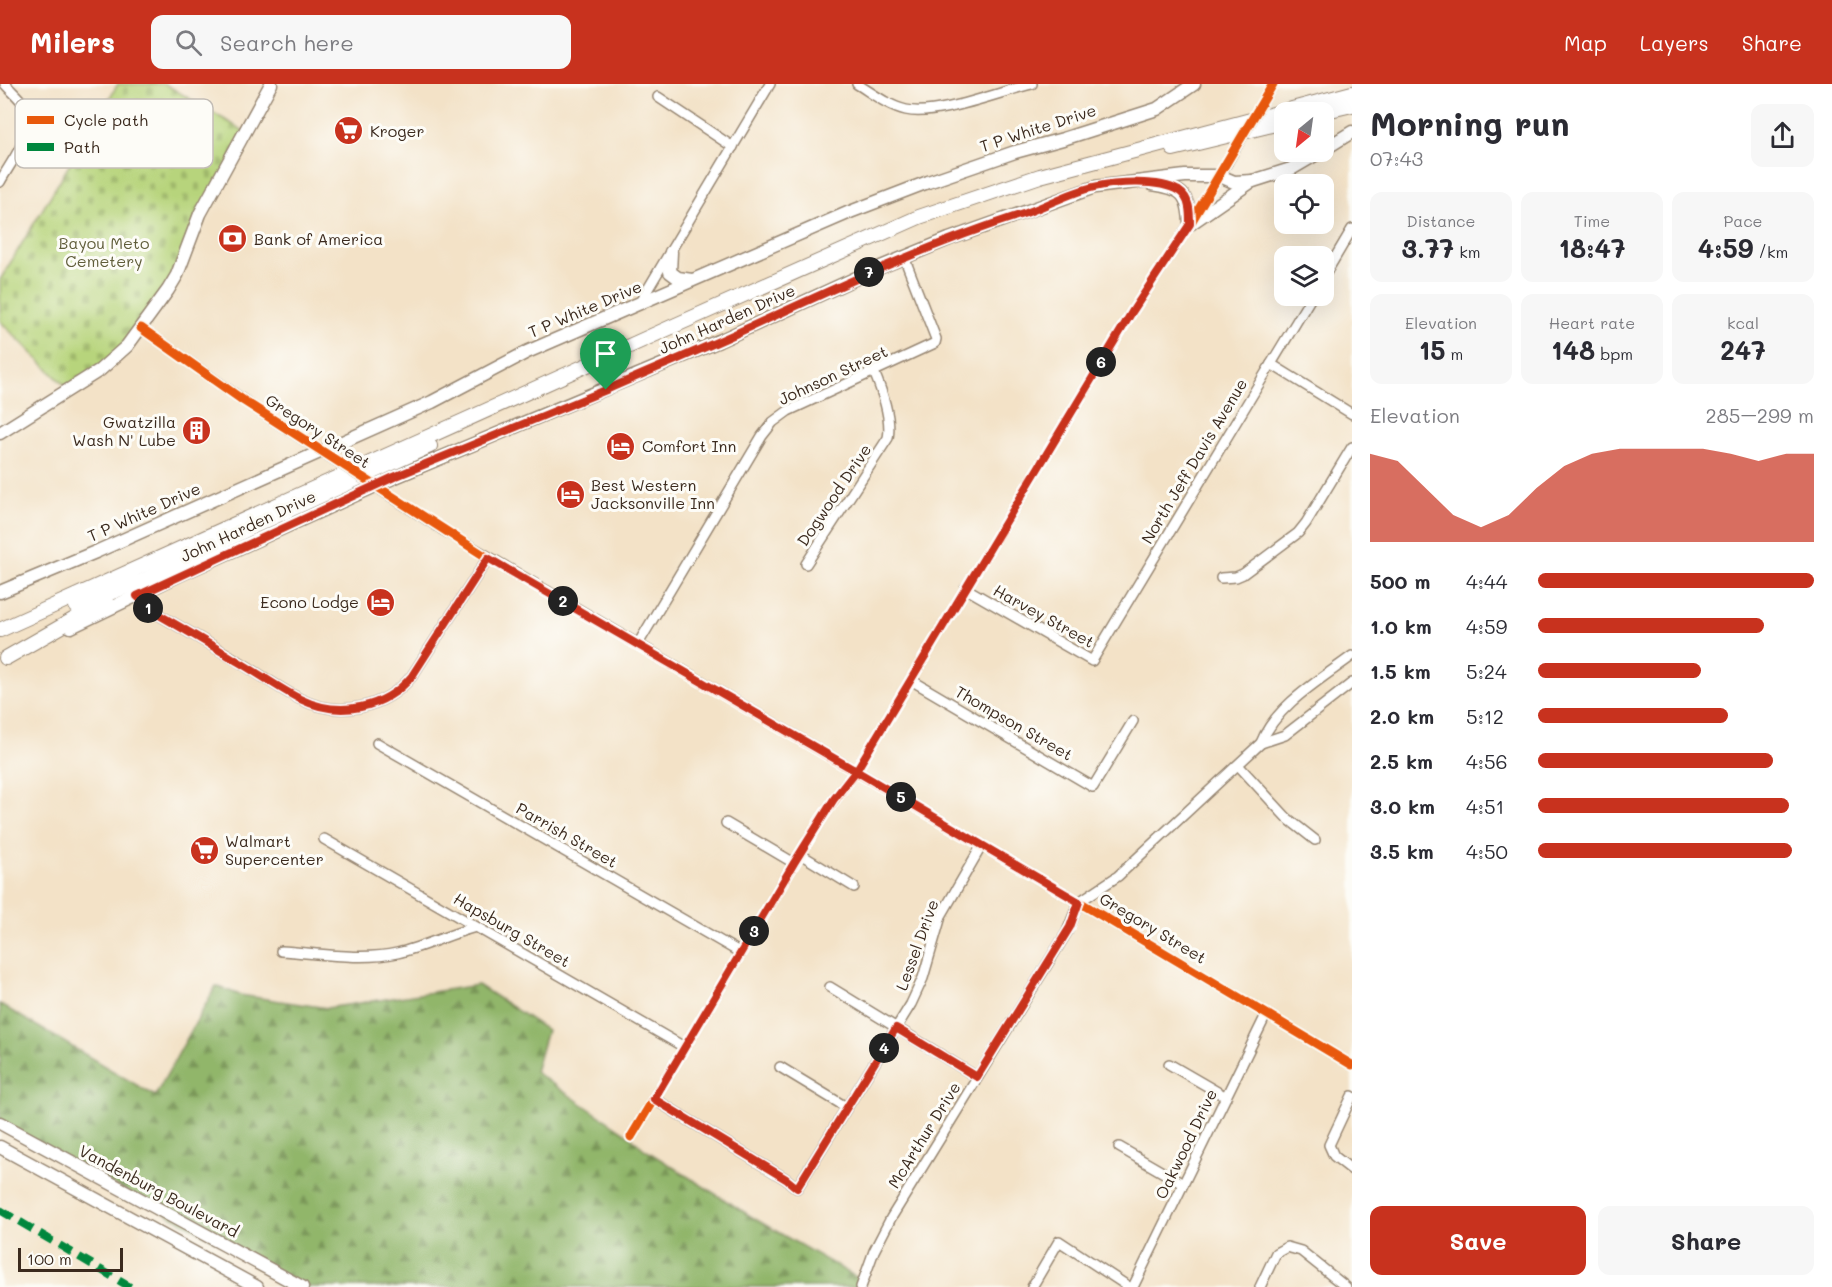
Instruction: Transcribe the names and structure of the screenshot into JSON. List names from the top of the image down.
{
  "streets": {
    "main road": ["T P White Drive", "John Harden Drive", "Vandenburg Boulevard"],
    "street": [
      "Johnson Street",
      "Gregory Street",
      "North Jeff Davis Avenue",
      "Dogwood Drive",
      "Harvey Street",
      "Thompson Street",
      "Parrish Street",
      "Hapsburg Street",
      "Lessel Drive",
      "McArthur Drive",
      "Oakwood Drive"
    ]
  },
  "crossings": [
    ["John Harden Drive", "Johnson Street"],
    ["Johnson Street", "Gregory Street"],
    ["Johnson Street", "Dogwood Drive"],
    ["Gregory Street", "Lessel Drive"],
    ["Gregory Street", "McArthur Drive"],
    ["Gregory Street", "Oakwood Drive"],
    ["North Jeff Davis Avenue", "Harvey Street"]
  ],
  "parks": ["Bayou Meto Cemetery"],
  "places": {
    "supermarket": ["Kroger", "Walmart Supercenter"],
    "bank": ["Bank of America"],
    "building": ["Gwatzilla Wash N' Lube"],
    "hotel": ["Comfort Inn", "Best Western Jacksonville Inn", "Econo Lodge"]
  },
  "legend": ["Cycle path", "Path"],
  "scale_bar": "100 m",
  "north": "bottom left",
  "page": {
    "header": "Milers",
    "search": "Search here",
    "nav": ["Map", "Layers", "Share"],
    "heading": ["Morning run", "07:43"],
    "stats": [
      ["Distance", "3.77 km"],
      ["Time", "18:47"],
      ["Pace", "4:59 /km"],
      ["Elevation", "15 m"],
      ["Heart rate", "148 bpm"],
      ["kcal", "247"]
    ],
    "pins": [
      "7",
      "6",
      "2",
      "1",
      "5",
      "3",
      "4"
    ],
    "chart": ["Elevation", "285–299 m"],
    "list": [
      {
        "name": "500 m",
        "note": "4:44"
      },
      {
        "name": "1.0 km",
        "note": "4:59"
      },
      {
        "name": "1.5 km",
        "note": "5:24"
      },
      {
        "name": "2.0 km",
        "note": "5:12"
      },
      {
        "name": "2.5 km",
        "note": "4:56"
      },
      {
        "name": "3.0 km",
        "note": "4:51"
      },
      {
        "name": "3.5 km",
        "note": "4:50"
      }
    ],
    "buttons": ["Save", "Share"],
    "scale": "100 m"
  }
}
